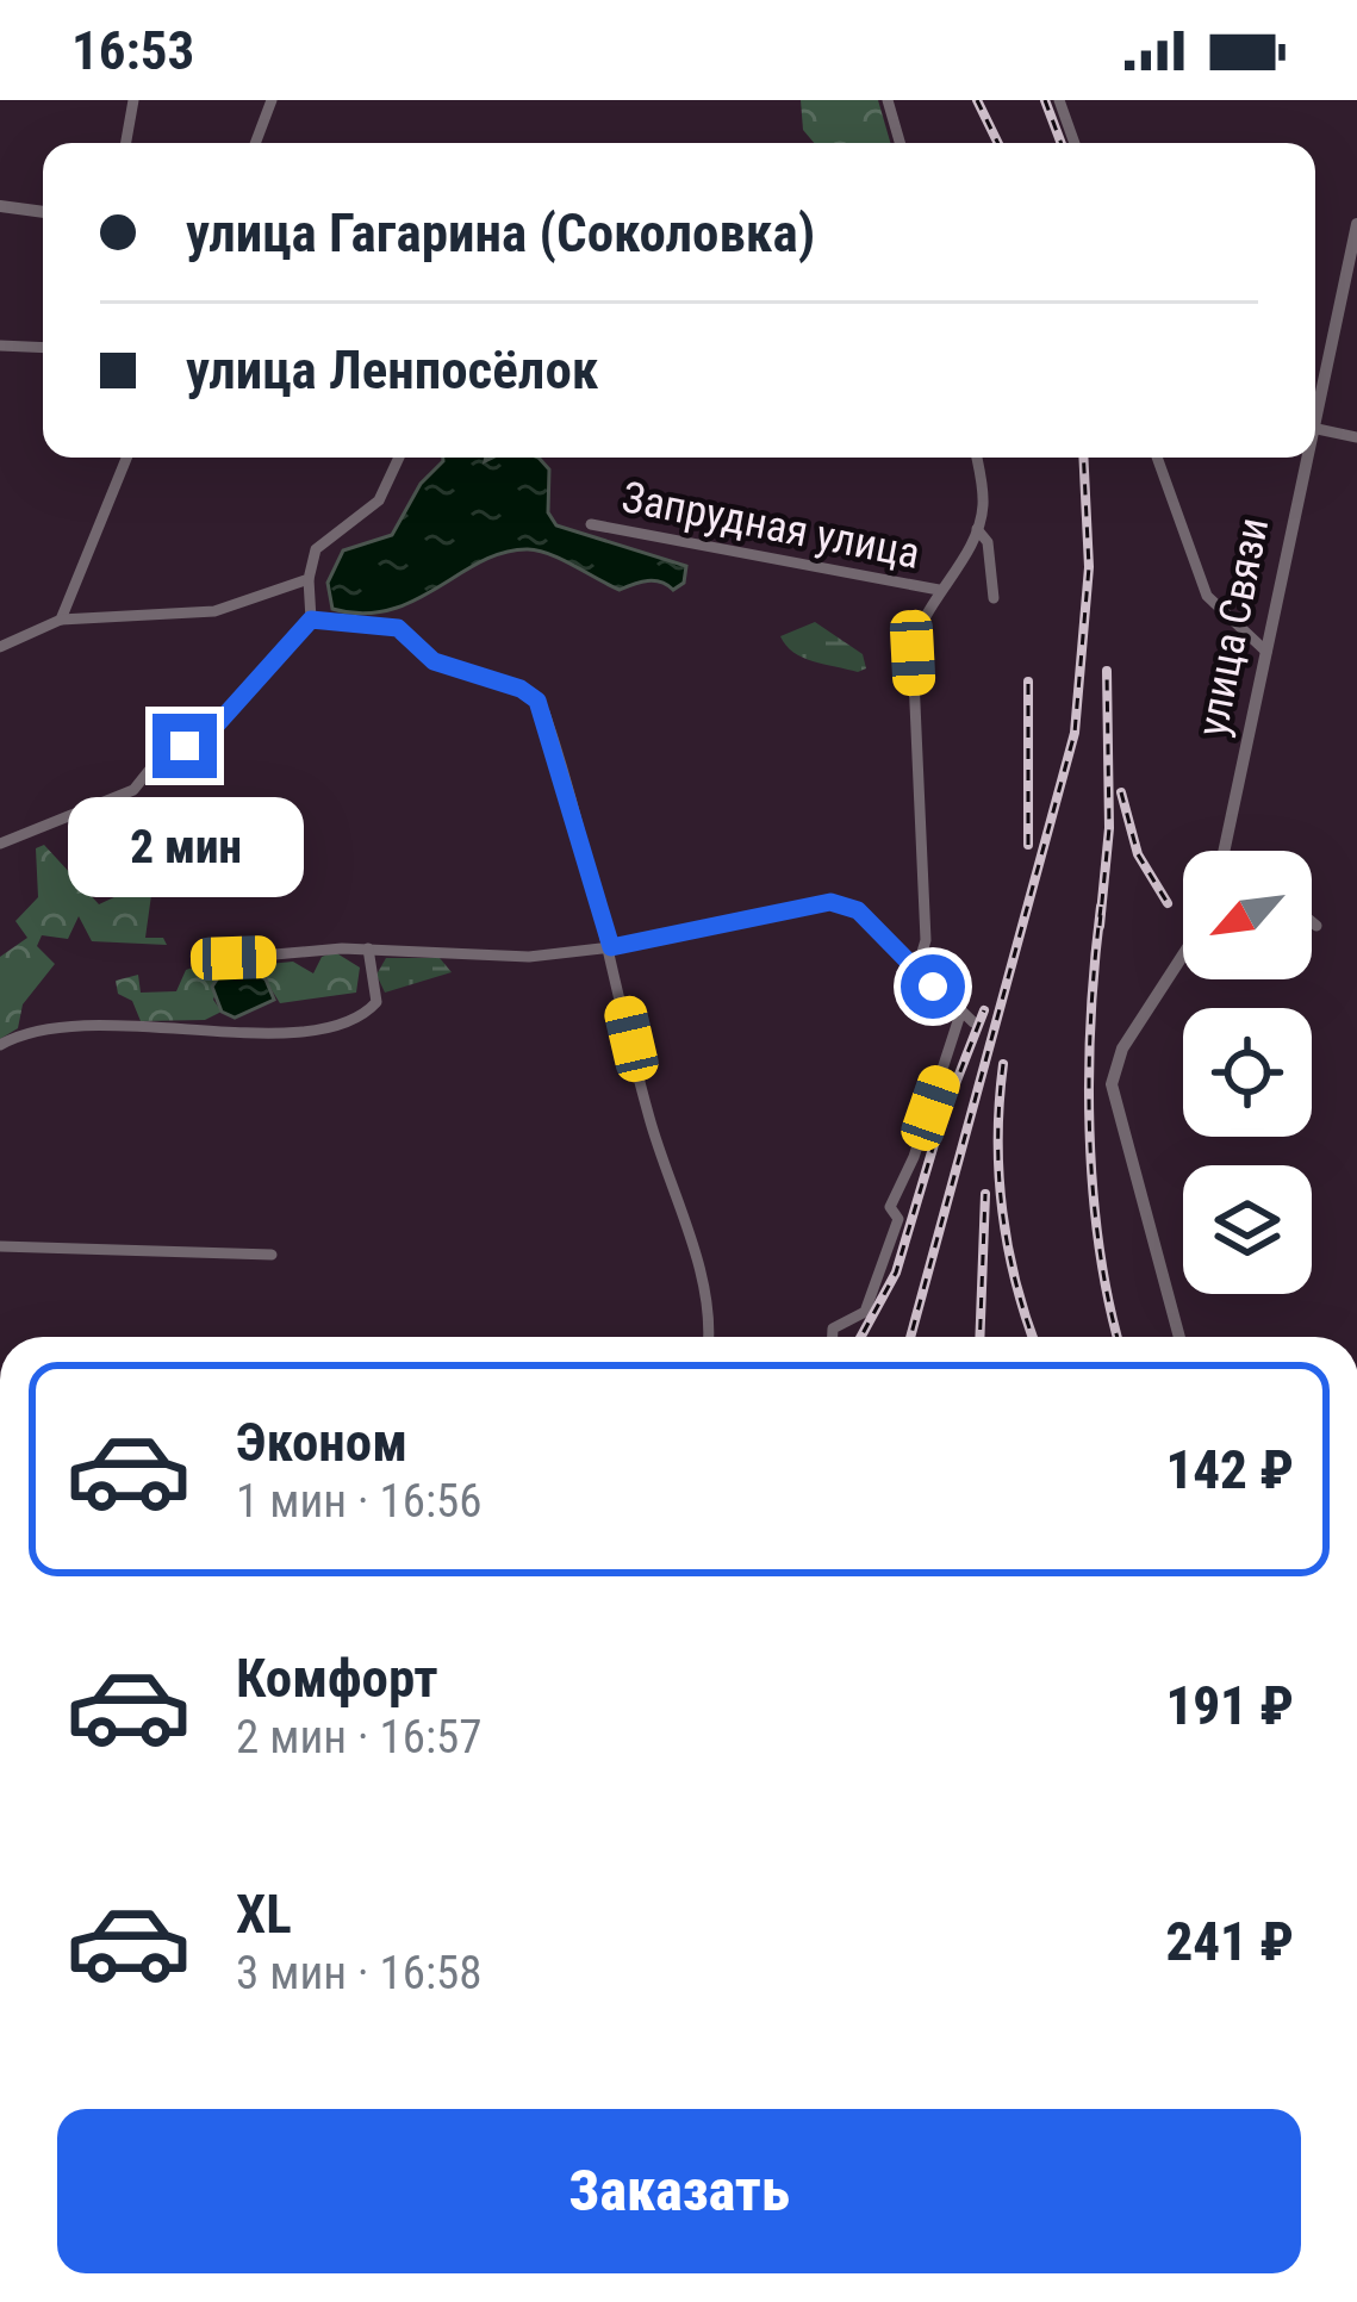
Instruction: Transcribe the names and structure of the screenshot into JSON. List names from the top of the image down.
{
  "streets": {
    "street": ["Запрудная улица", "улица Связи"]
  },
  "north": "bottom left",
  "page": {
    "status": "16:53",
    "banner": ["улица Гагарина (Соколовка)", "улица Ленпосёлок"],
    "bubble": "2 мин",
    "list": [
      {
        "name": "Эконом",
        "note": "1 мин · 16:56",
        "value": "142 ₽"
      },
      {
        "name": "Комфорт",
        "note": "2 мин · 16:57",
        "value": "191 ₽"
      },
      {
        "name": "XL",
        "note": "3 мин · 16:58",
        "value": "241 ₽"
      }
    ],
    "buttons": "Заказать"
  }
}
